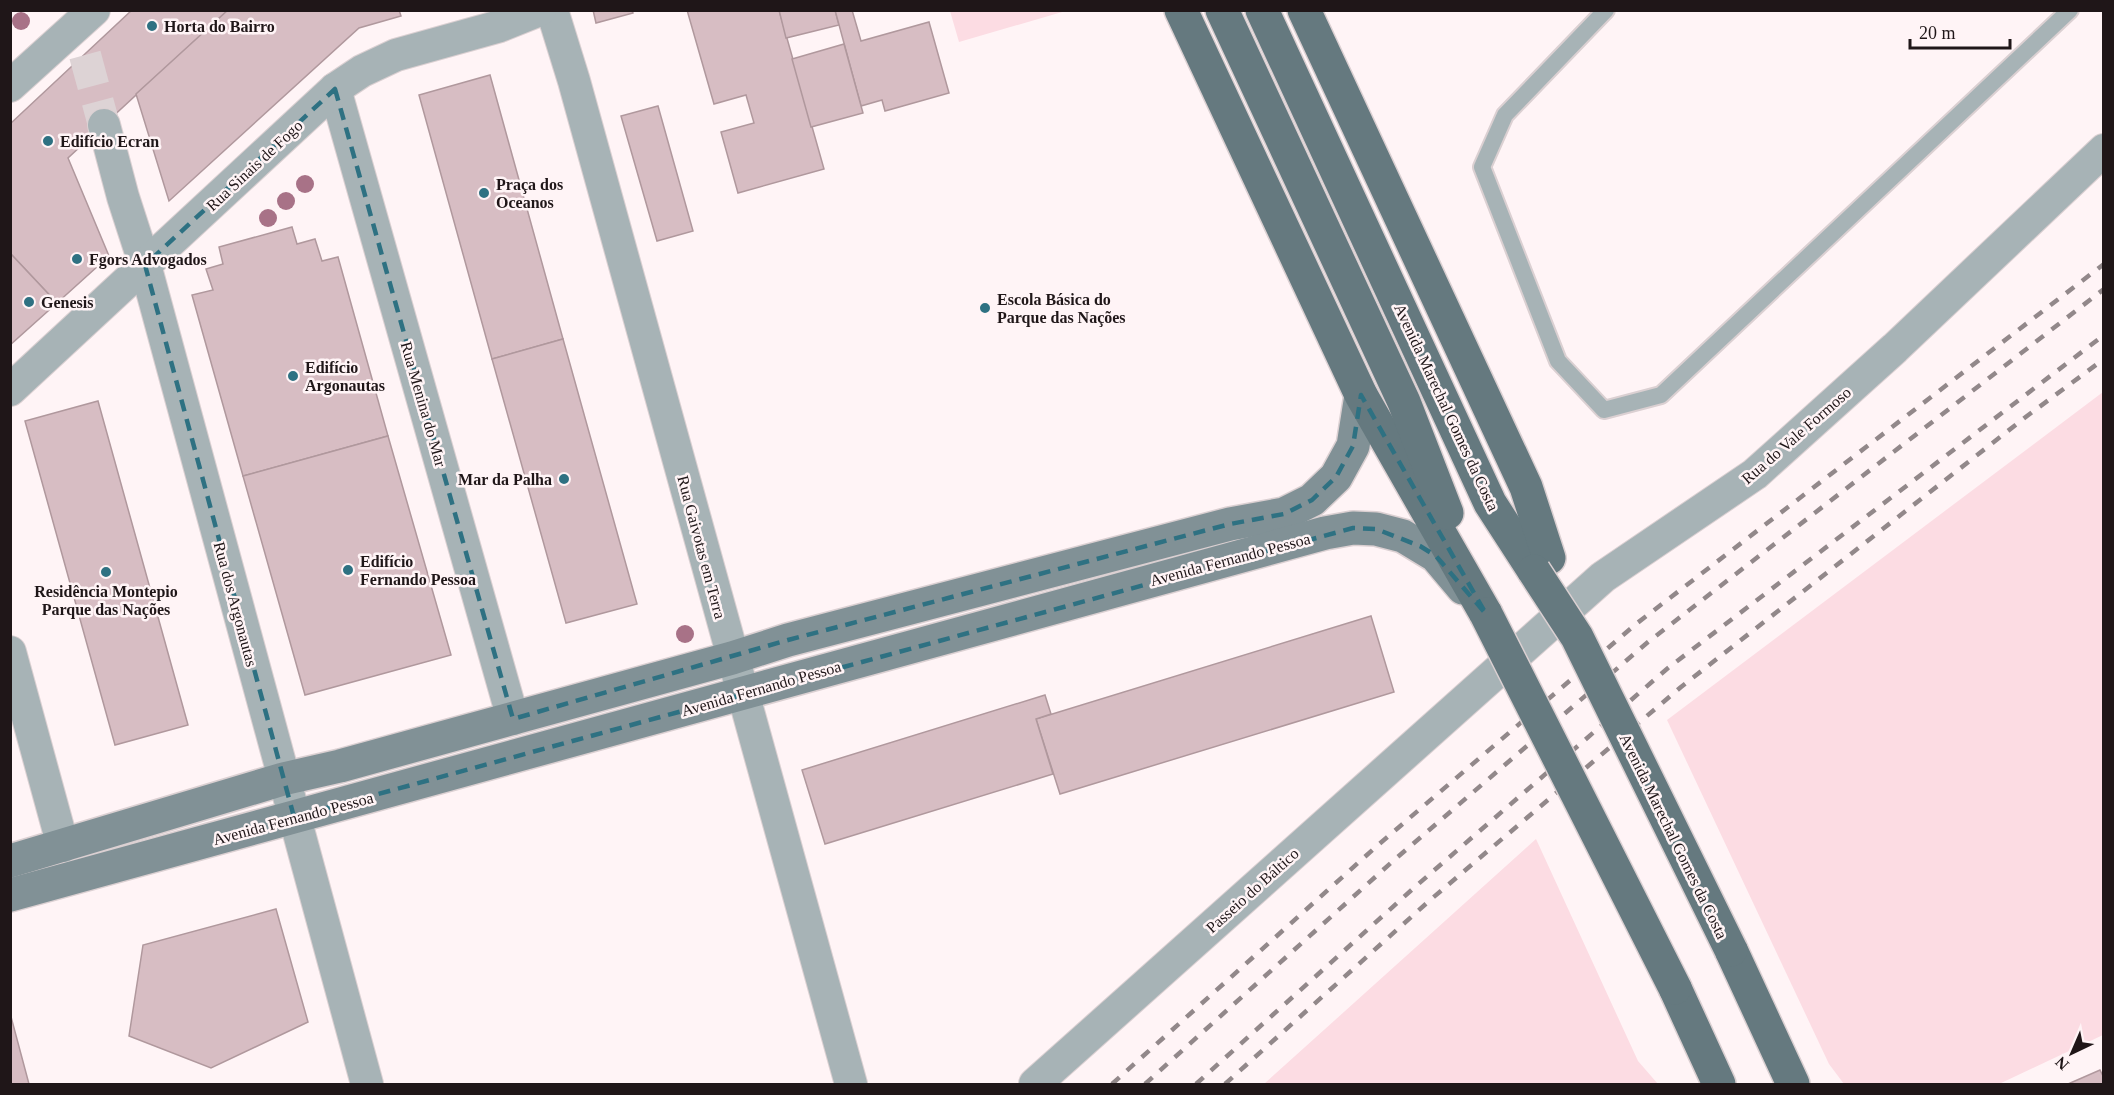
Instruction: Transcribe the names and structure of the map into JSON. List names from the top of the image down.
{
  "streets": {
    "main road": ["Avenida Marechal Gomes da Costa"],
    "street": [
      "Rua Sinais de Fogo",
      "Rua Menina do Mar",
      "Rua do Vale Formoso",
      "Rua Gaivotas em Terra",
      "Avenida Fernando Pessoa",
      "Rua dos Argonautas",
      "Passeio do Báltico"
    ]
  },
  "crossings": [
    ["Rua Sinais de Fogo", "Rua Menina do Mar"],
    ["Rua Sinais de Fogo", "Rua dos Argonautas"],
    ["Rua Menina do Mar", "Avenida Fernando Pessoa"],
    ["Rua do Vale Formoso", "Passeio do Báltico"],
    ["Rua Gaivotas em Terra", "Avenida Fernando Pessoa"],
    ["Avenida Fernando Pessoa", "Rua dos Argonautas"]
  ],
  "places": [
    "Horta do Bairro",
    "Edifício Ecran",
    "Praça dos Oceanos",
    "Fgors Advogados",
    "Genesis",
    "Escola Básica do Parque das Nações",
    "Edifício Argonautas",
    "Mar da Palha",
    "Edifício Fernando Pessoa",
    "Residência Montepio Parque das Nações"
  ],
  "scale_bar": "20 m",
  "north": "bottom left"
}
